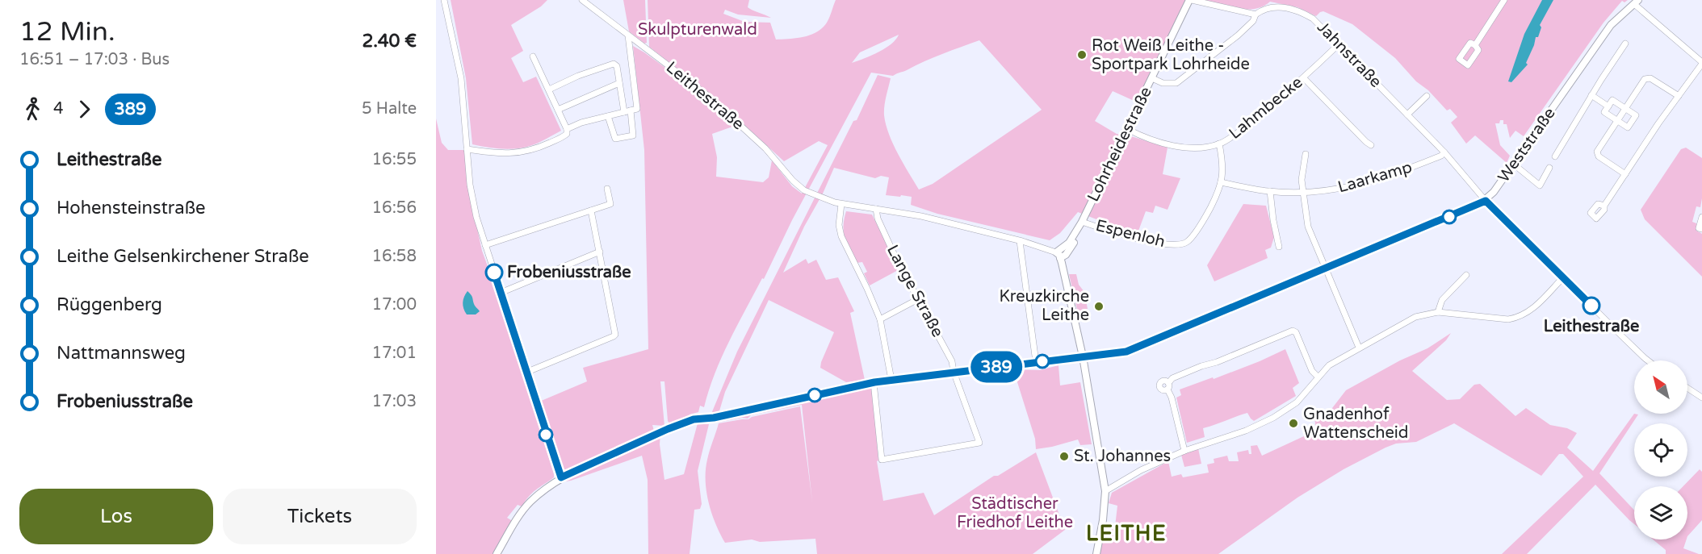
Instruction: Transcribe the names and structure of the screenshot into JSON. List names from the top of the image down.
{
  "streets": {
    "street": [
      "Jahnstraße",
      "Leithestraße",
      "Lahmbecke",
      "Lohrheidestraße",
      "Weststraße",
      "Laarkamp",
      "Espenloh",
      "Lange Straße"
    ]
  },
  "crossings": [
    ["Jahnstraße", "Lahmbecke"],
    ["Jahnstraße", "Weststraße"],
    ["Jahnstraße", "Laarkamp"],
    ["Leithestraße", "Lohrheidestraße"],
    ["Leithestraße", "Lange Straße"],
    ["Lahmbecke", "Lohrheidestraße"],
    ["Lahmbecke", "Espenloh"],
    ["Lohrheidestraße", "Espenloh"],
    ["Weststraße", "Lange Straße"],
    ["Laarkamp", "Espenloh"]
  ],
  "districts": ["LEITHE"],
  "parks": ["Skulpturenwald", "Städtischer Friedhof Leithe"],
  "places": [
    "Rot Weiß Leithe - Sportpark Lohrheide",
    "Frobeniusstraße",
    "Leithestraße",
    "Kreuzkirche Leithe",
    "Gnadenhof Wattenscheid",
    "St. Johannes"
  ],
  "lines": ["bus line 389"],
  "north": "top left",
  "page": {
    "heading": ["12 Min.", "16:51 – 17:03 · Bus", "2.40 €"],
    "on_map": "389",
    "legs": ["4", "389", "5 Halte"],
    "list": [
      {
        "name": "Leithestraße",
        "value": "16:55"
      },
      {
        "name": "Hohensteinstraße",
        "value": "16:56"
      },
      {
        "name": "Leithe Gelsenkirchener Straße",
        "value": "16:58"
      },
      {
        "name": "Rüggenberg",
        "value": "17:00"
      },
      {
        "name": "Nattmannsweg",
        "value": "17:01"
      },
      {
        "name": "Frobeniusstraße",
        "value": "17:03"
      }
    ],
    "buttons": ["Los", "Tickets"]
  }
}
